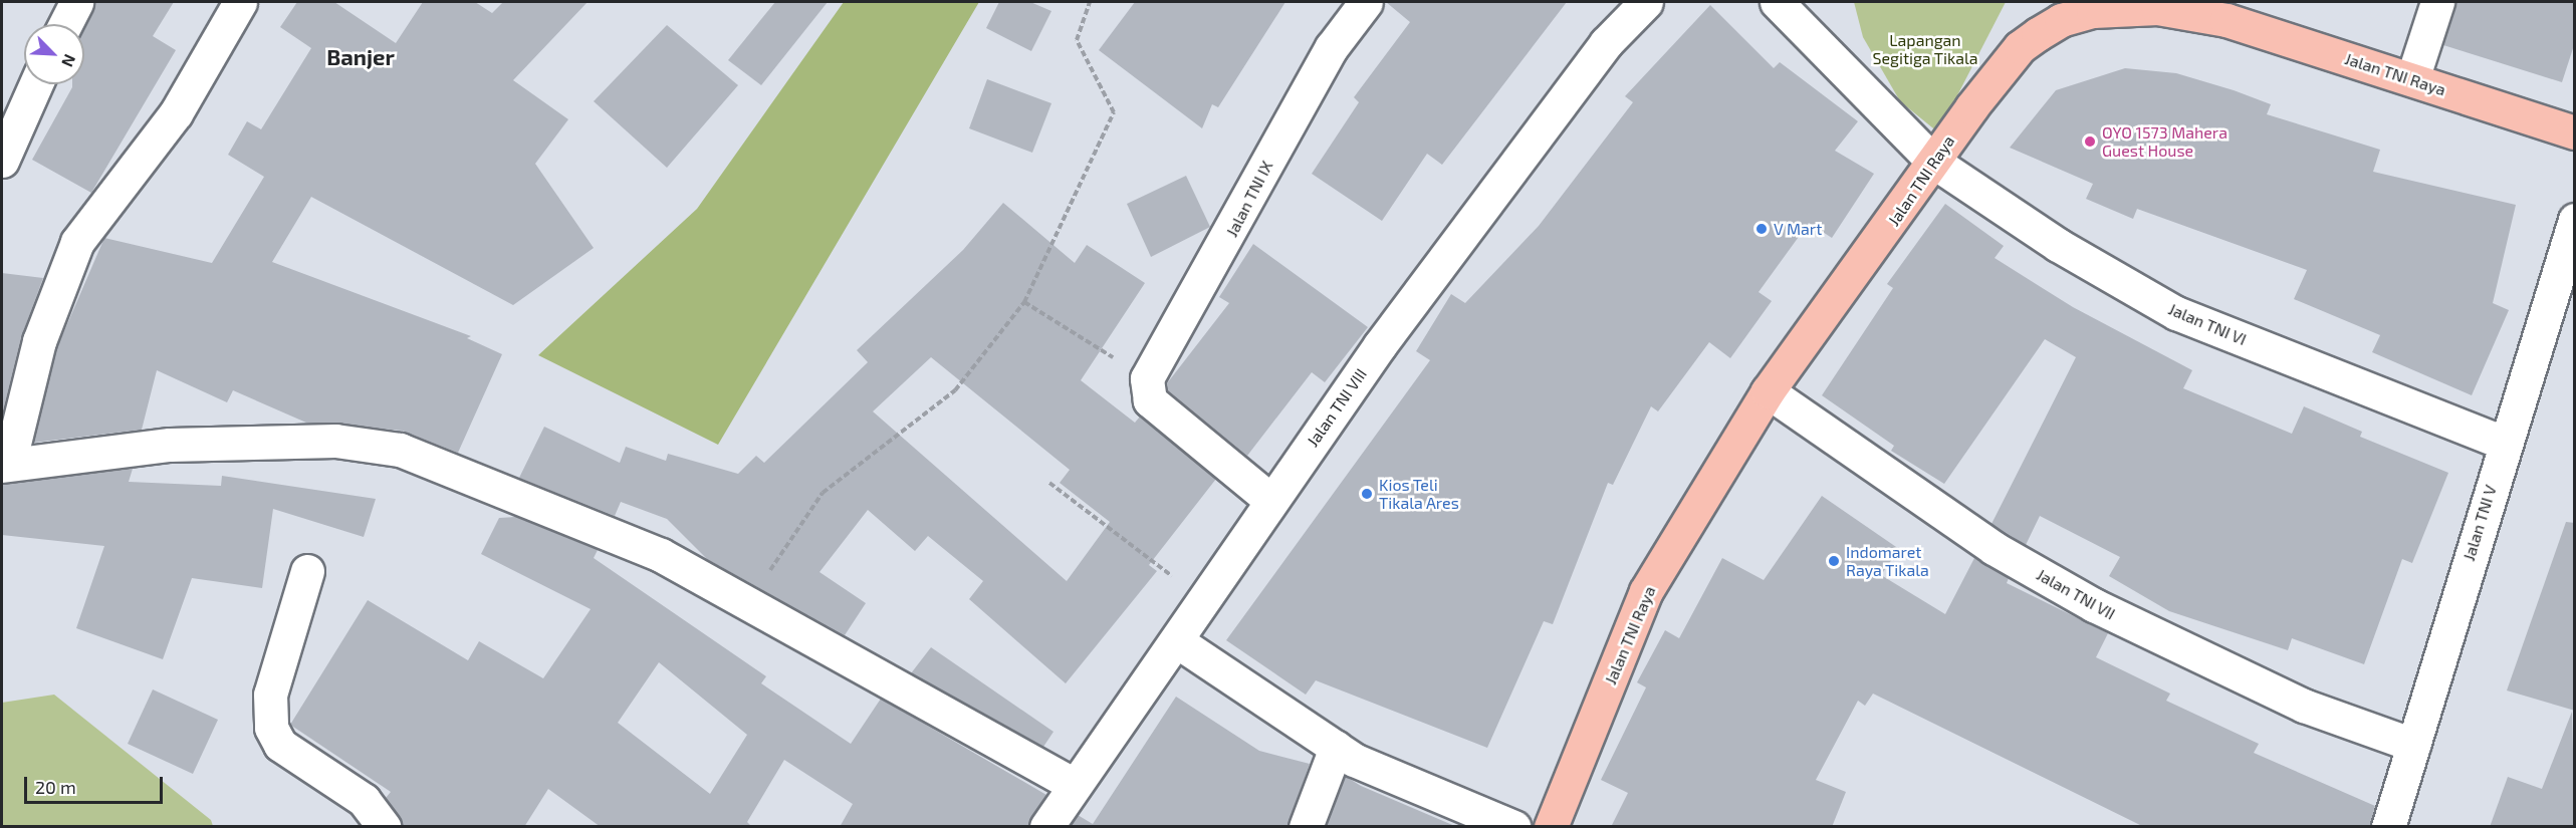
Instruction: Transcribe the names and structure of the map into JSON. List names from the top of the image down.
{
  "streets": {
    "main road": ["Jalan TNI Raya"],
    "street": [
      "Jalan TNI IX",
      "Jalan TNI VI",
      "Jalan TNI VIII",
      "Jalan TNI V",
      "Jalan TNI VII"
    ]
  },
  "crossings": [
    ["Jalan TNI Raya", "Jalan TNI VI"],
    ["Jalan TNI Raya", "Jalan TNI VII"],
    ["Jalan TNI VI", "Jalan TNI V"],
    ["Jalan TNI V", "Jalan TNI VII"]
  ],
  "districts": ["Banjer"],
  "parks": ["Lapangan Segitiga Tikala"],
  "places": [
    "OYO 1573 Mahera Guest House",
    "V Mart",
    "Kios Teli Tikala Ares",
    "Indomaret Raya Tikala"
  ],
  "scale_bar": "20 m",
  "north": "bottom right"
}
